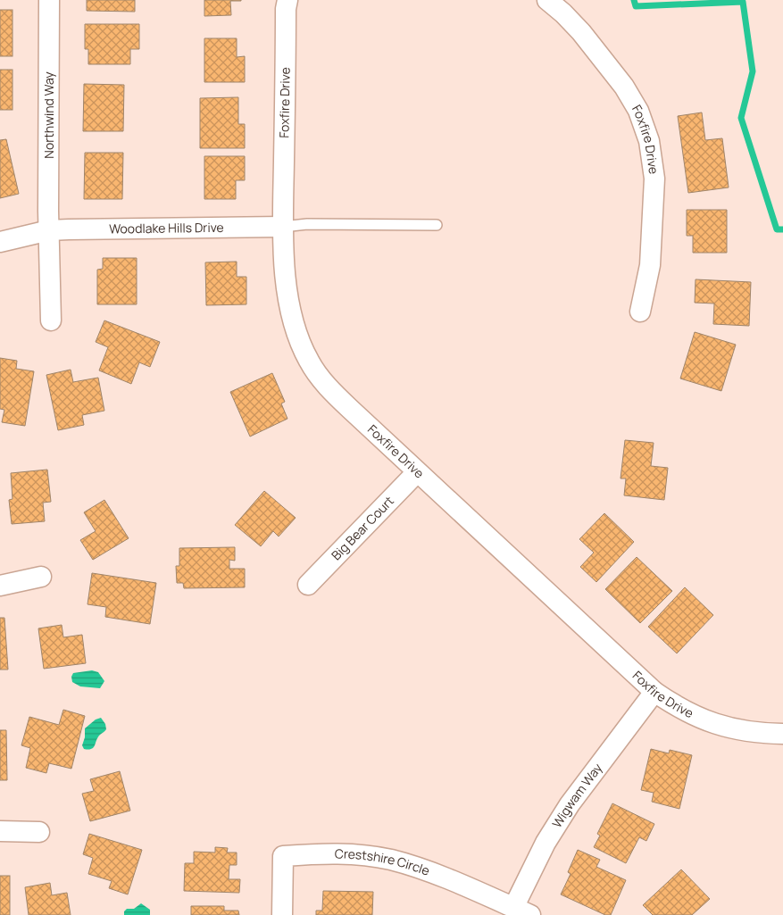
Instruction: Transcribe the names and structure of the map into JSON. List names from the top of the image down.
{
  "streets": {
    "street": [
      "Foxfire Drive",
      "Northwind Way",
      "Woodlake Hills Drive",
      "Big Bear Court",
      "Wigwam Way",
      "Crestshire Circle"
    ]
  },
  "crossings": [
    ["Foxfire Drive", "Woodlake Hills Drive"],
    ["Foxfire Drive", "Big Bear Court"],
    ["Foxfire Drive", "Wigwam Way"],
    ["Northwind Way", "Woodlake Hills Drive"],
    ["Wigwam Way", "Crestshire Circle"]
  ]
}
